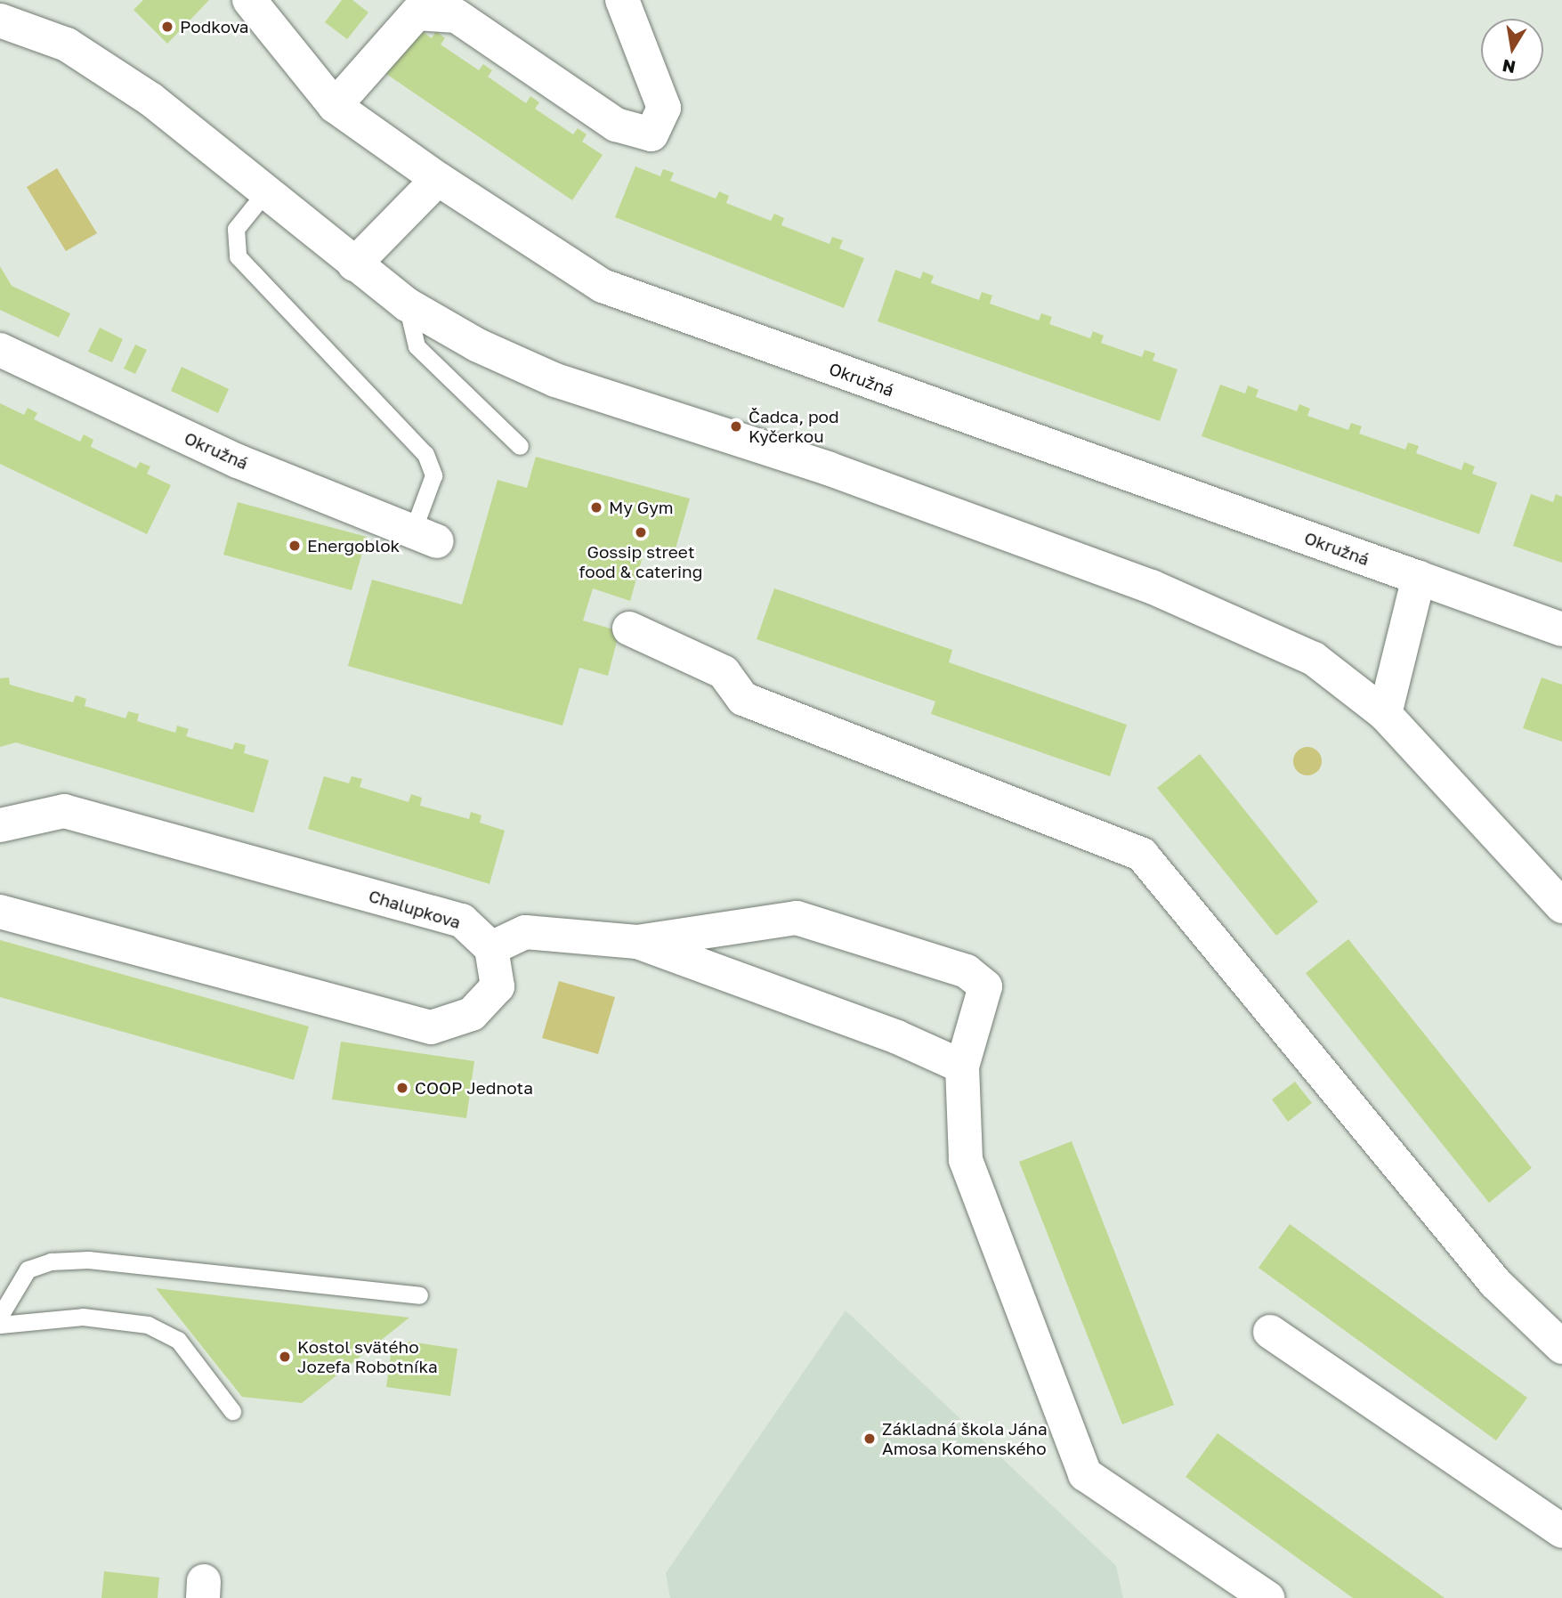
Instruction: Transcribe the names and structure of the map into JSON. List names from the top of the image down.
{
  "streets": {
    "street": ["Okružná", "Chalupkova"]
  },
  "places": [
    "Podkova",
    "Čadca, pod Kyčerkou",
    "My Gym",
    "Gossip street food & catering",
    "Energoblok",
    "COOP Jednota",
    "Kostol svätého Jozefa Robotníka",
    "Základná škola Jána Amosa Komenského"
  ],
  "north": "bottom"
}
